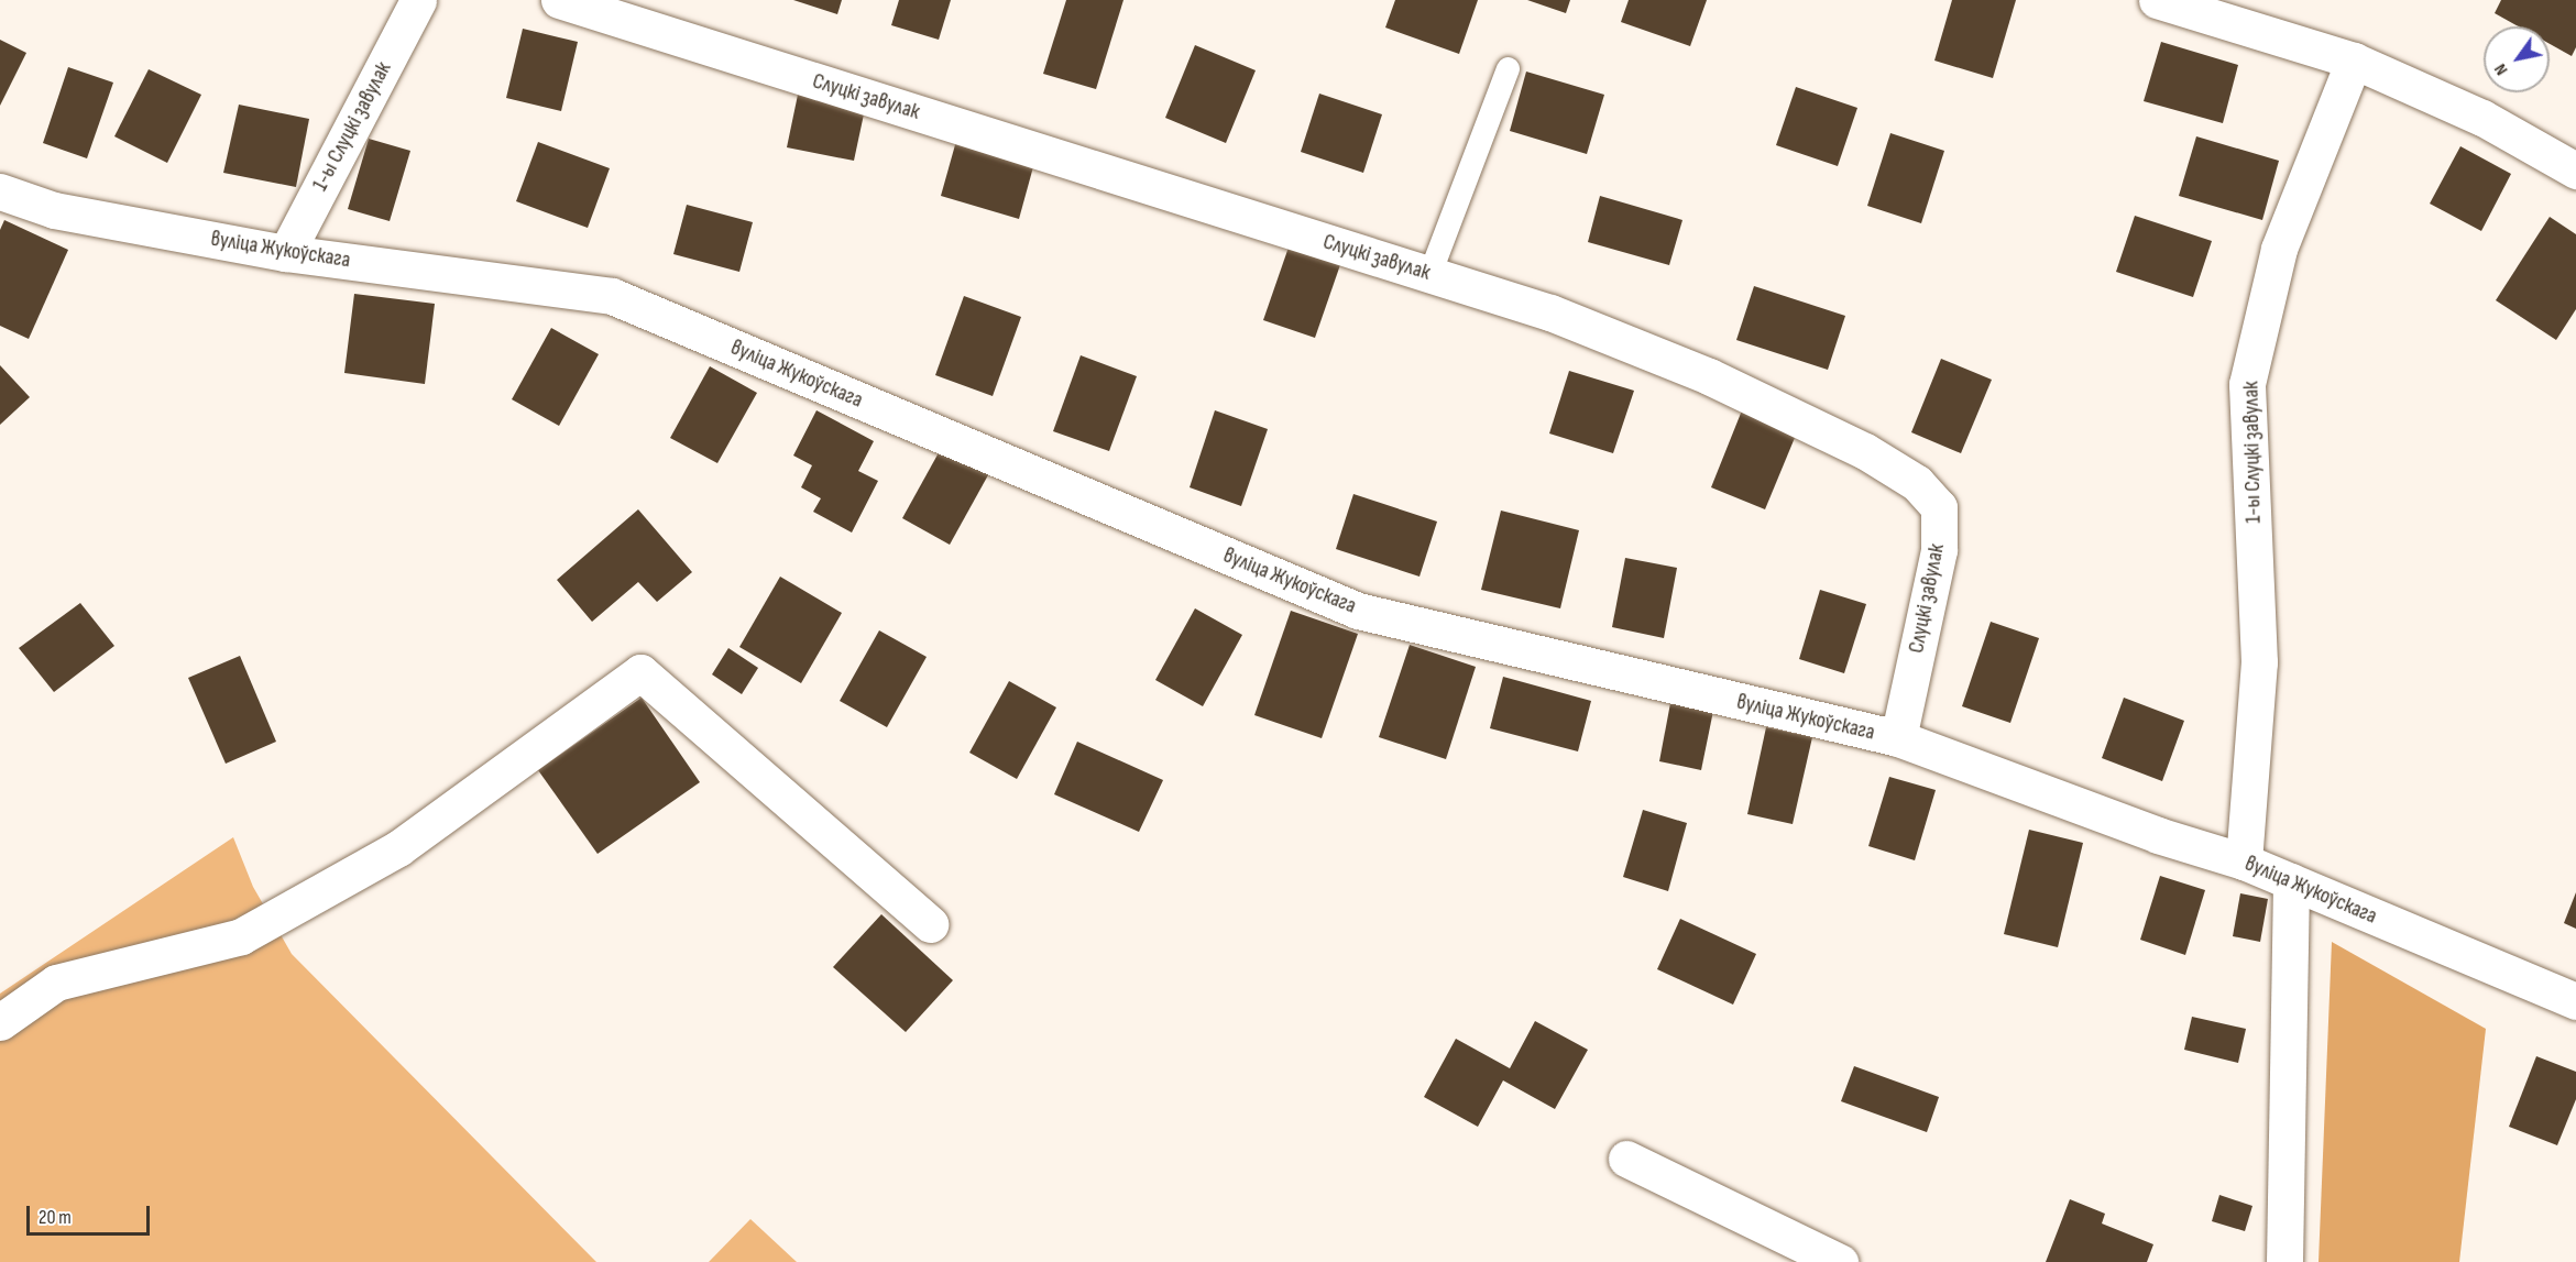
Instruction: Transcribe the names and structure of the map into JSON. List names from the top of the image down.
{
  "streets": {
    "street": ["Слуцкі завулак", "1-ы Слуцкі завулак", "вуліца Жукоўскага"]
  },
  "crossings": [
    ["Слуцкі завулак", "вуліца Жукоўскага"],
    ["1-ы Слуцкі завулак", "вуліца Жукоўскага"]
  ],
  "scale_bar": "20 m",
  "north": "bottom left"
}
